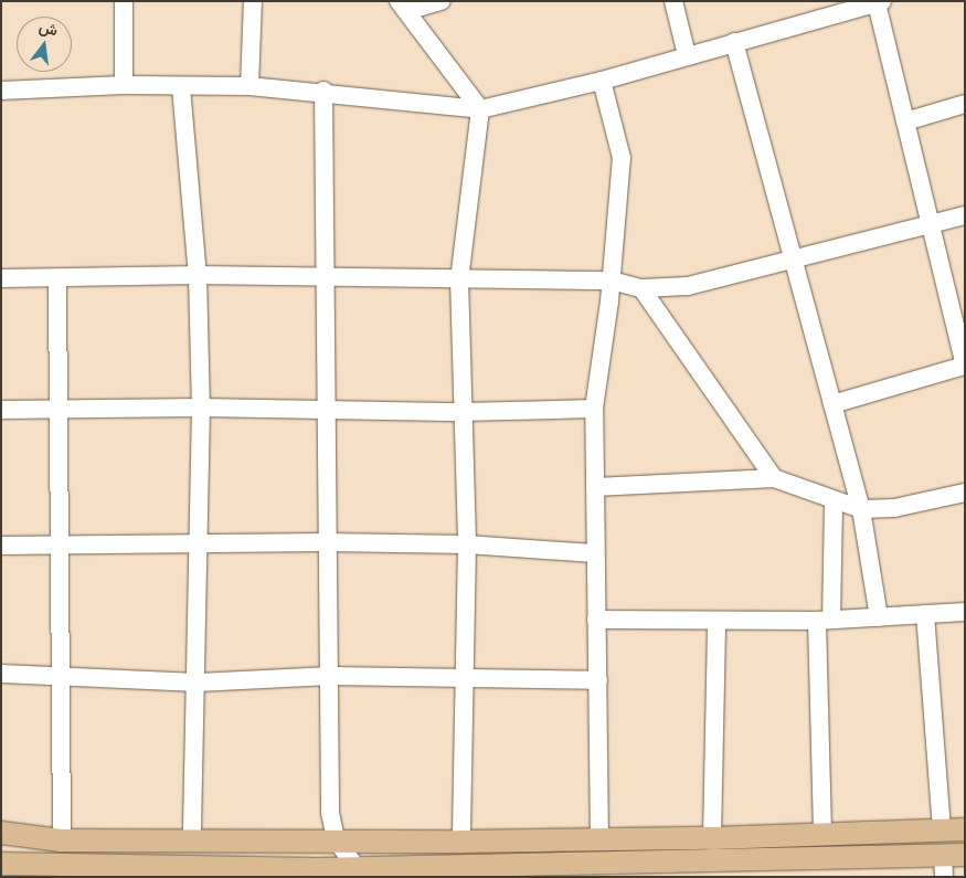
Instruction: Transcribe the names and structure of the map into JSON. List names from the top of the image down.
{
  "north": "top"
}
